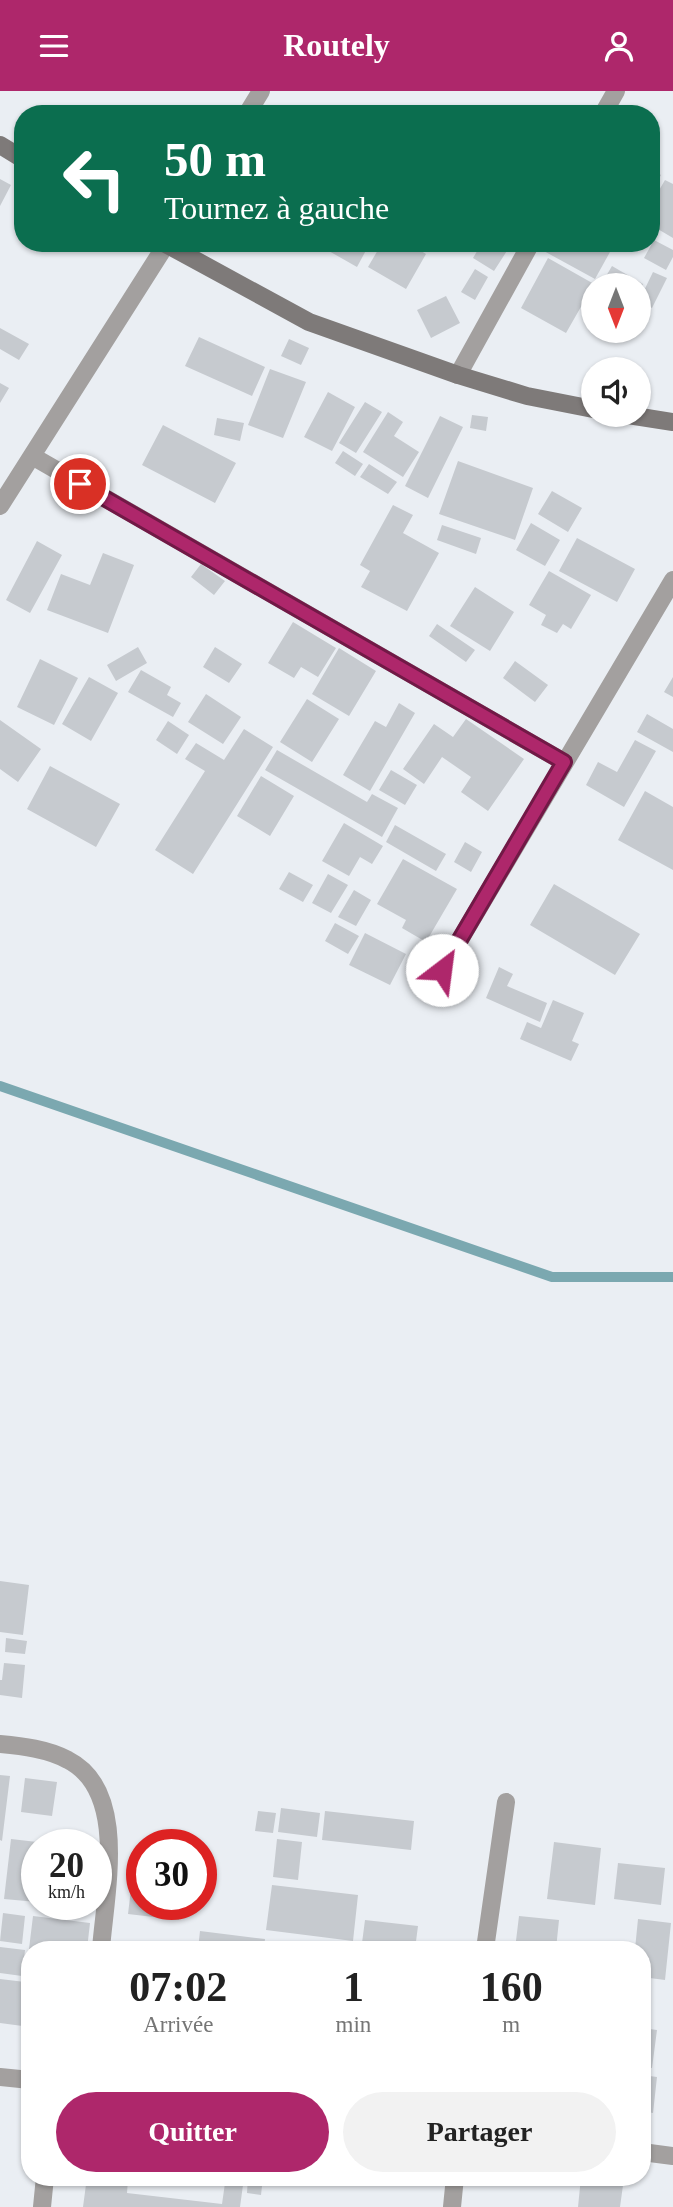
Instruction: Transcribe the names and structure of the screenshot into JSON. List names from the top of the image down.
{
  "north": "bottom",
  "page": {
    "header": "Routely",
    "turn": ["50 m", "Tournez à gauche"],
    "speed": "20 km/h",
    "limit": "30",
    "eta": [
      "07:02",
      "Arrivée",
      "1",
      "min",
      "160",
      "m"
    ],
    "buttons": ["Quitter", "Partager"]
  }
}
